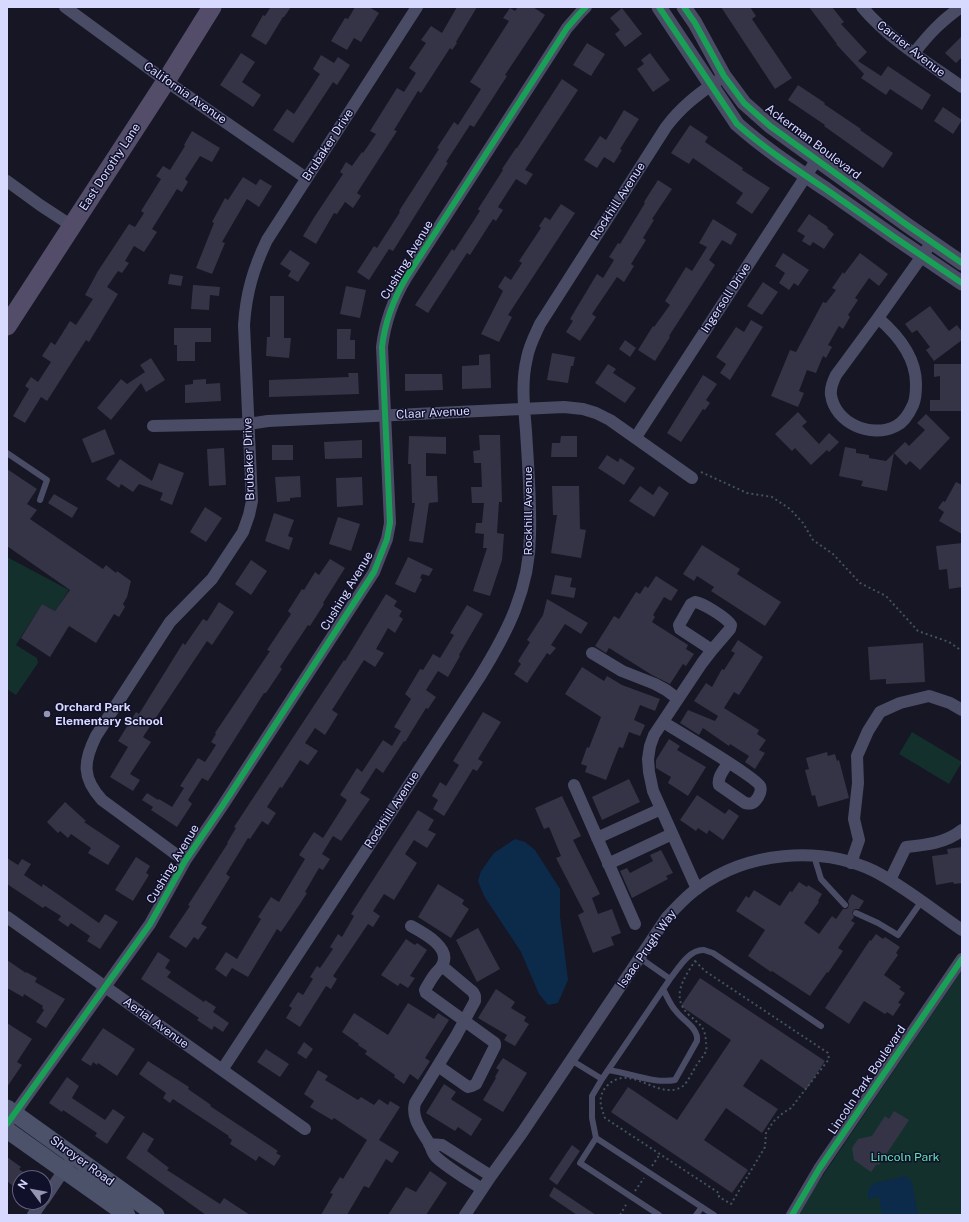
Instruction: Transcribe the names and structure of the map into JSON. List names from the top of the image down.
{
  "streets": {
    "main road": ["East Dorothy Lane", "Shroyer Road"],
    "street": [
      "Carrier Avenue",
      "California Avenue",
      "Ackerman Boulevard",
      "Brubaker Drive",
      "Rockhill Avenue",
      "Cushing Avenue",
      "Ingersoll Drive",
      "Claar Avenue",
      "Isaac Prugh Way",
      "Aerial Avenue",
      "Lincoln Park Boulevard"
    ]
  },
  "crossings": [
    ["California Avenue", "Brubaker Drive"],
    ["California Avenue", "East Dorothy Lane"],
    ["Ackerman Boulevard", "Rockhill Avenue"],
    ["Ackerman Boulevard", "Ingersoll Drive"],
    ["Brubaker Drive", "Cushing Avenue"],
    ["Brubaker Drive", "Claar Avenue"],
    ["Rockhill Avenue", "Claar Avenue"],
    ["Rockhill Avenue", "Aerial Avenue"],
    ["Cushing Avenue", "Claar Avenue"],
    ["Cushing Avenue", "Aerial Avenue"],
    ["Cushing Avenue", "Shroyer Road"],
    ["Ingersoll Drive", "Claar Avenue"]
  ],
  "parks": ["Lincoln Park"],
  "places": ["Orchard Park Elementary School"],
  "north": "top left"
}
